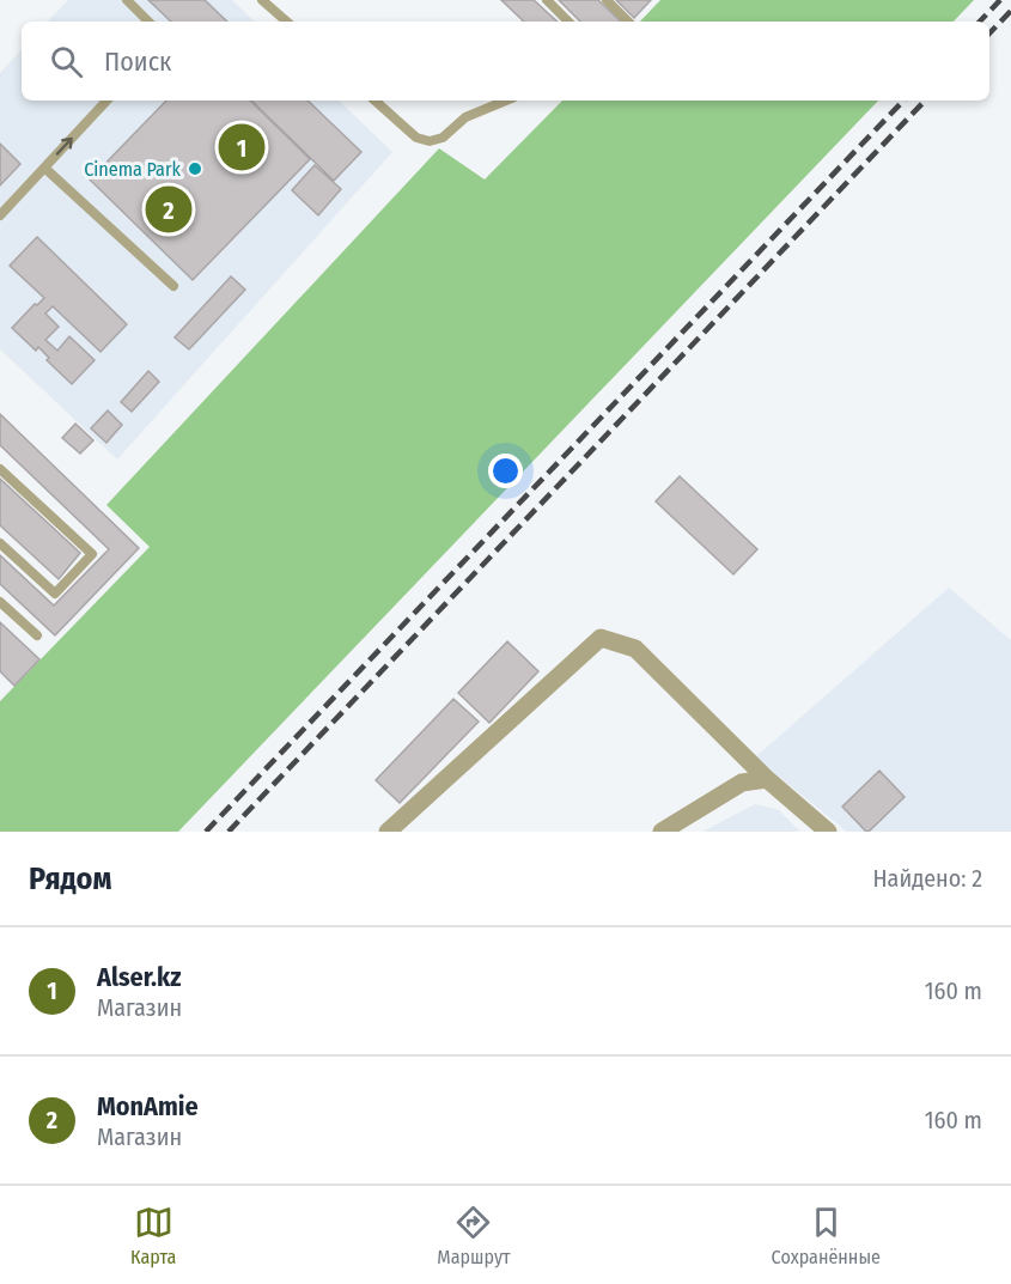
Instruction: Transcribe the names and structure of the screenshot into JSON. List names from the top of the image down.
{
  "places": ["Cinema Park"],
  "page": {
    "search": "Поиск",
    "pins": ["1", "2"],
    "heading": ["Рядом", "Найдено: 2"],
    "list": [
      {
        "mark": "1",
        "name": "Alser.kz",
        "note": "Магазин",
        "value": "160 m"
      },
      {
        "mark": "2",
        "name": "MonAmie",
        "note": "Магазин",
        "value": "160 m"
      }
    ],
    "nav": ["Карта", "Маршрут", "Сохранённые"]
  }
}
